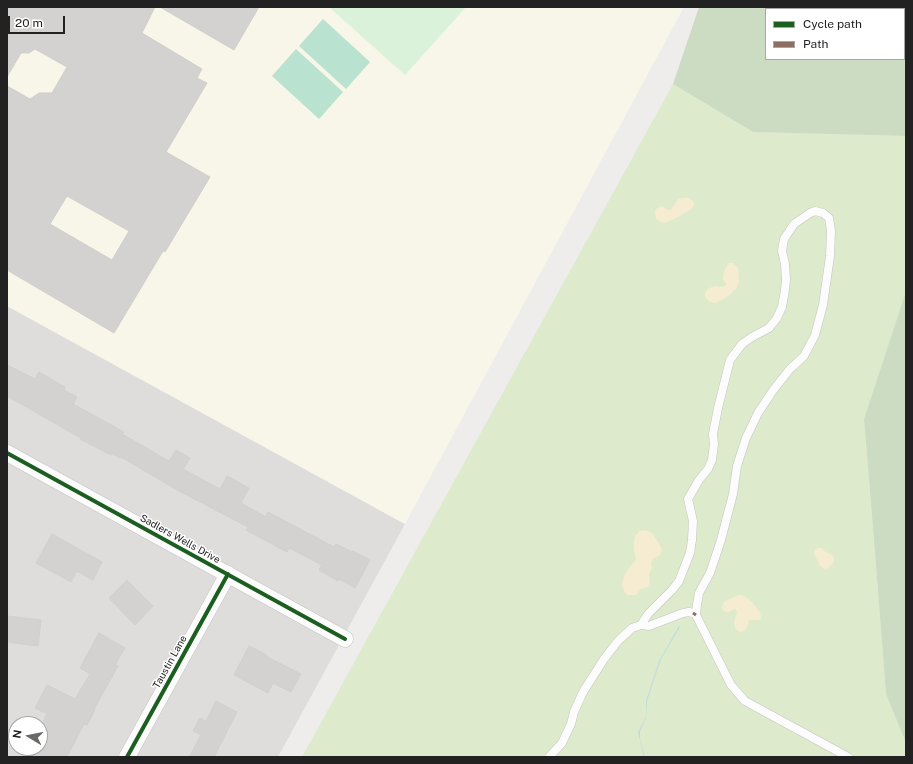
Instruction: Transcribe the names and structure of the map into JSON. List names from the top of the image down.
{
  "streets": {
    "street": ["Sadlers Wells Drive", "Taustin Lane"]
  },
  "crossings": [
    ["Sadlers Wells Drive", "Taustin Lane"]
  ],
  "legend": ["Cycle path", "Path"],
  "scale_bar": "20 m",
  "north": "left"
}
